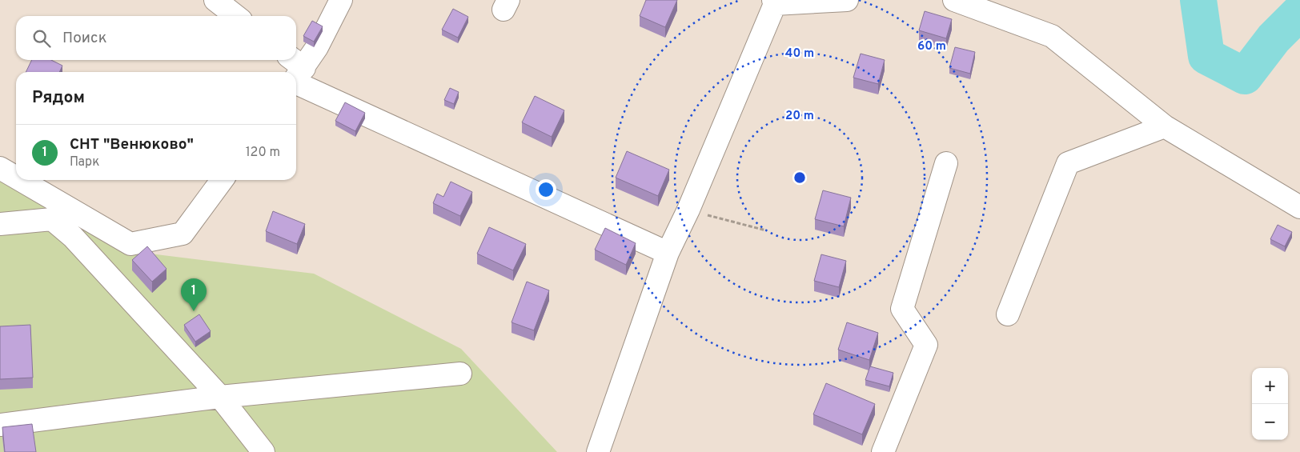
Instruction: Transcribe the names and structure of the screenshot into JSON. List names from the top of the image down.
{
  "page": {
    "search": "Поиск",
    "heading": "Рядом",
    "list": [
      {
        "mark": "1",
        "name": "СНТ \"Венюково\"",
        "note": "Парк",
        "value": "120 m"
      }
    ],
    "pins": "1",
    "map_buttons": ["+", "−"]
  },
  "rings": ["60 m", "40 m", "20 m"]
}
